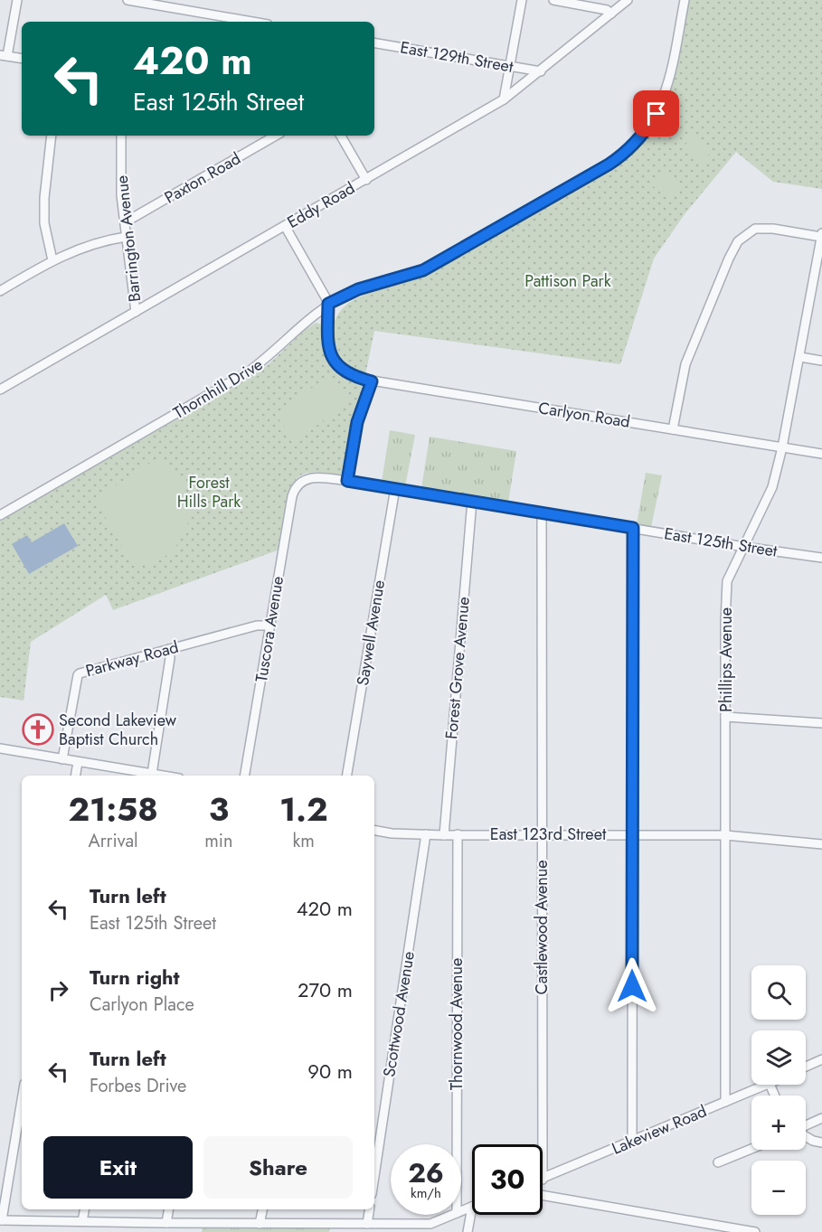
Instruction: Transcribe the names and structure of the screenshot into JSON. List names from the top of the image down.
{
  "streets": {
    "street": [
      "East 129th Street",
      "Paxton Road",
      "Eddy Road",
      "Barrington Avenue",
      "Thornhill Drive",
      "Carlyon Road",
      "East 125th Street",
      "Tuscora Avenue",
      "Saywell Avenue",
      "Parkway Road",
      "Phillips Avenue",
      "Forest Grove Avenue",
      "East 123rd Street",
      "Castlewood Avenue",
      "Scottwood Avenue",
      "Thornwood Avenue",
      "Lakeview Road"
    ]
  },
  "crossings": [
    ["East 129th Street", "Eddy Road"],
    ["Paxton Road", "Barrington Avenue"],
    ["Eddy Road", "Barrington Avenue"],
    ["Thornhill Drive", "Carlyon Road"],
    ["Carlyon Road", "Phillips Avenue"],
    ["East 125th Street", "Tuscora Avenue"],
    ["East 125th Street", "Saywell Avenue"],
    ["East 125th Street", "Phillips Avenue"],
    ["East 125th Street", "Forest Grove Avenue"],
    ["East 125th Street", "Castlewood Avenue"],
    ["Tuscora Avenue", "Parkway Road"],
    ["Phillips Avenue", "East 123rd Street"],
    ["Phillips Avenue", "Lakeview Road"],
    ["Forest Grove Avenue", "East 123rd Street"],
    ["East 123rd Street", "Castlewood Avenue"],
    ["East 123rd Street", "Scottwood Avenue"],
    ["East 123rd Street", "Thornwood Avenue"]
  ],
  "parks": ["Pattison Park", "Forest Hills Park"],
  "places": {
    "church": ["Second Lakeview Baptist Church"]
  },
  "page": {
    "turn": ["420 m", "East 125th Street"],
    "eta": [
      "21:58",
      "Arrival",
      "3",
      "min",
      "1.2",
      "km"
    ],
    "list": [
      {
        "name": "Turn left",
        "note": "East 125th Street",
        "value": "420 m"
      },
      {
        "name": "Turn right",
        "note": "Carlyon Place",
        "value": "270 m"
      },
      {
        "name": "Turn left",
        "note": "Forbes Drive",
        "value": "90 m"
      }
    ],
    "map_buttons": ["+", "−"],
    "buttons": ["Exit", "Share"],
    "speed": "26 km/h",
    "limit": "30"
  }
}
